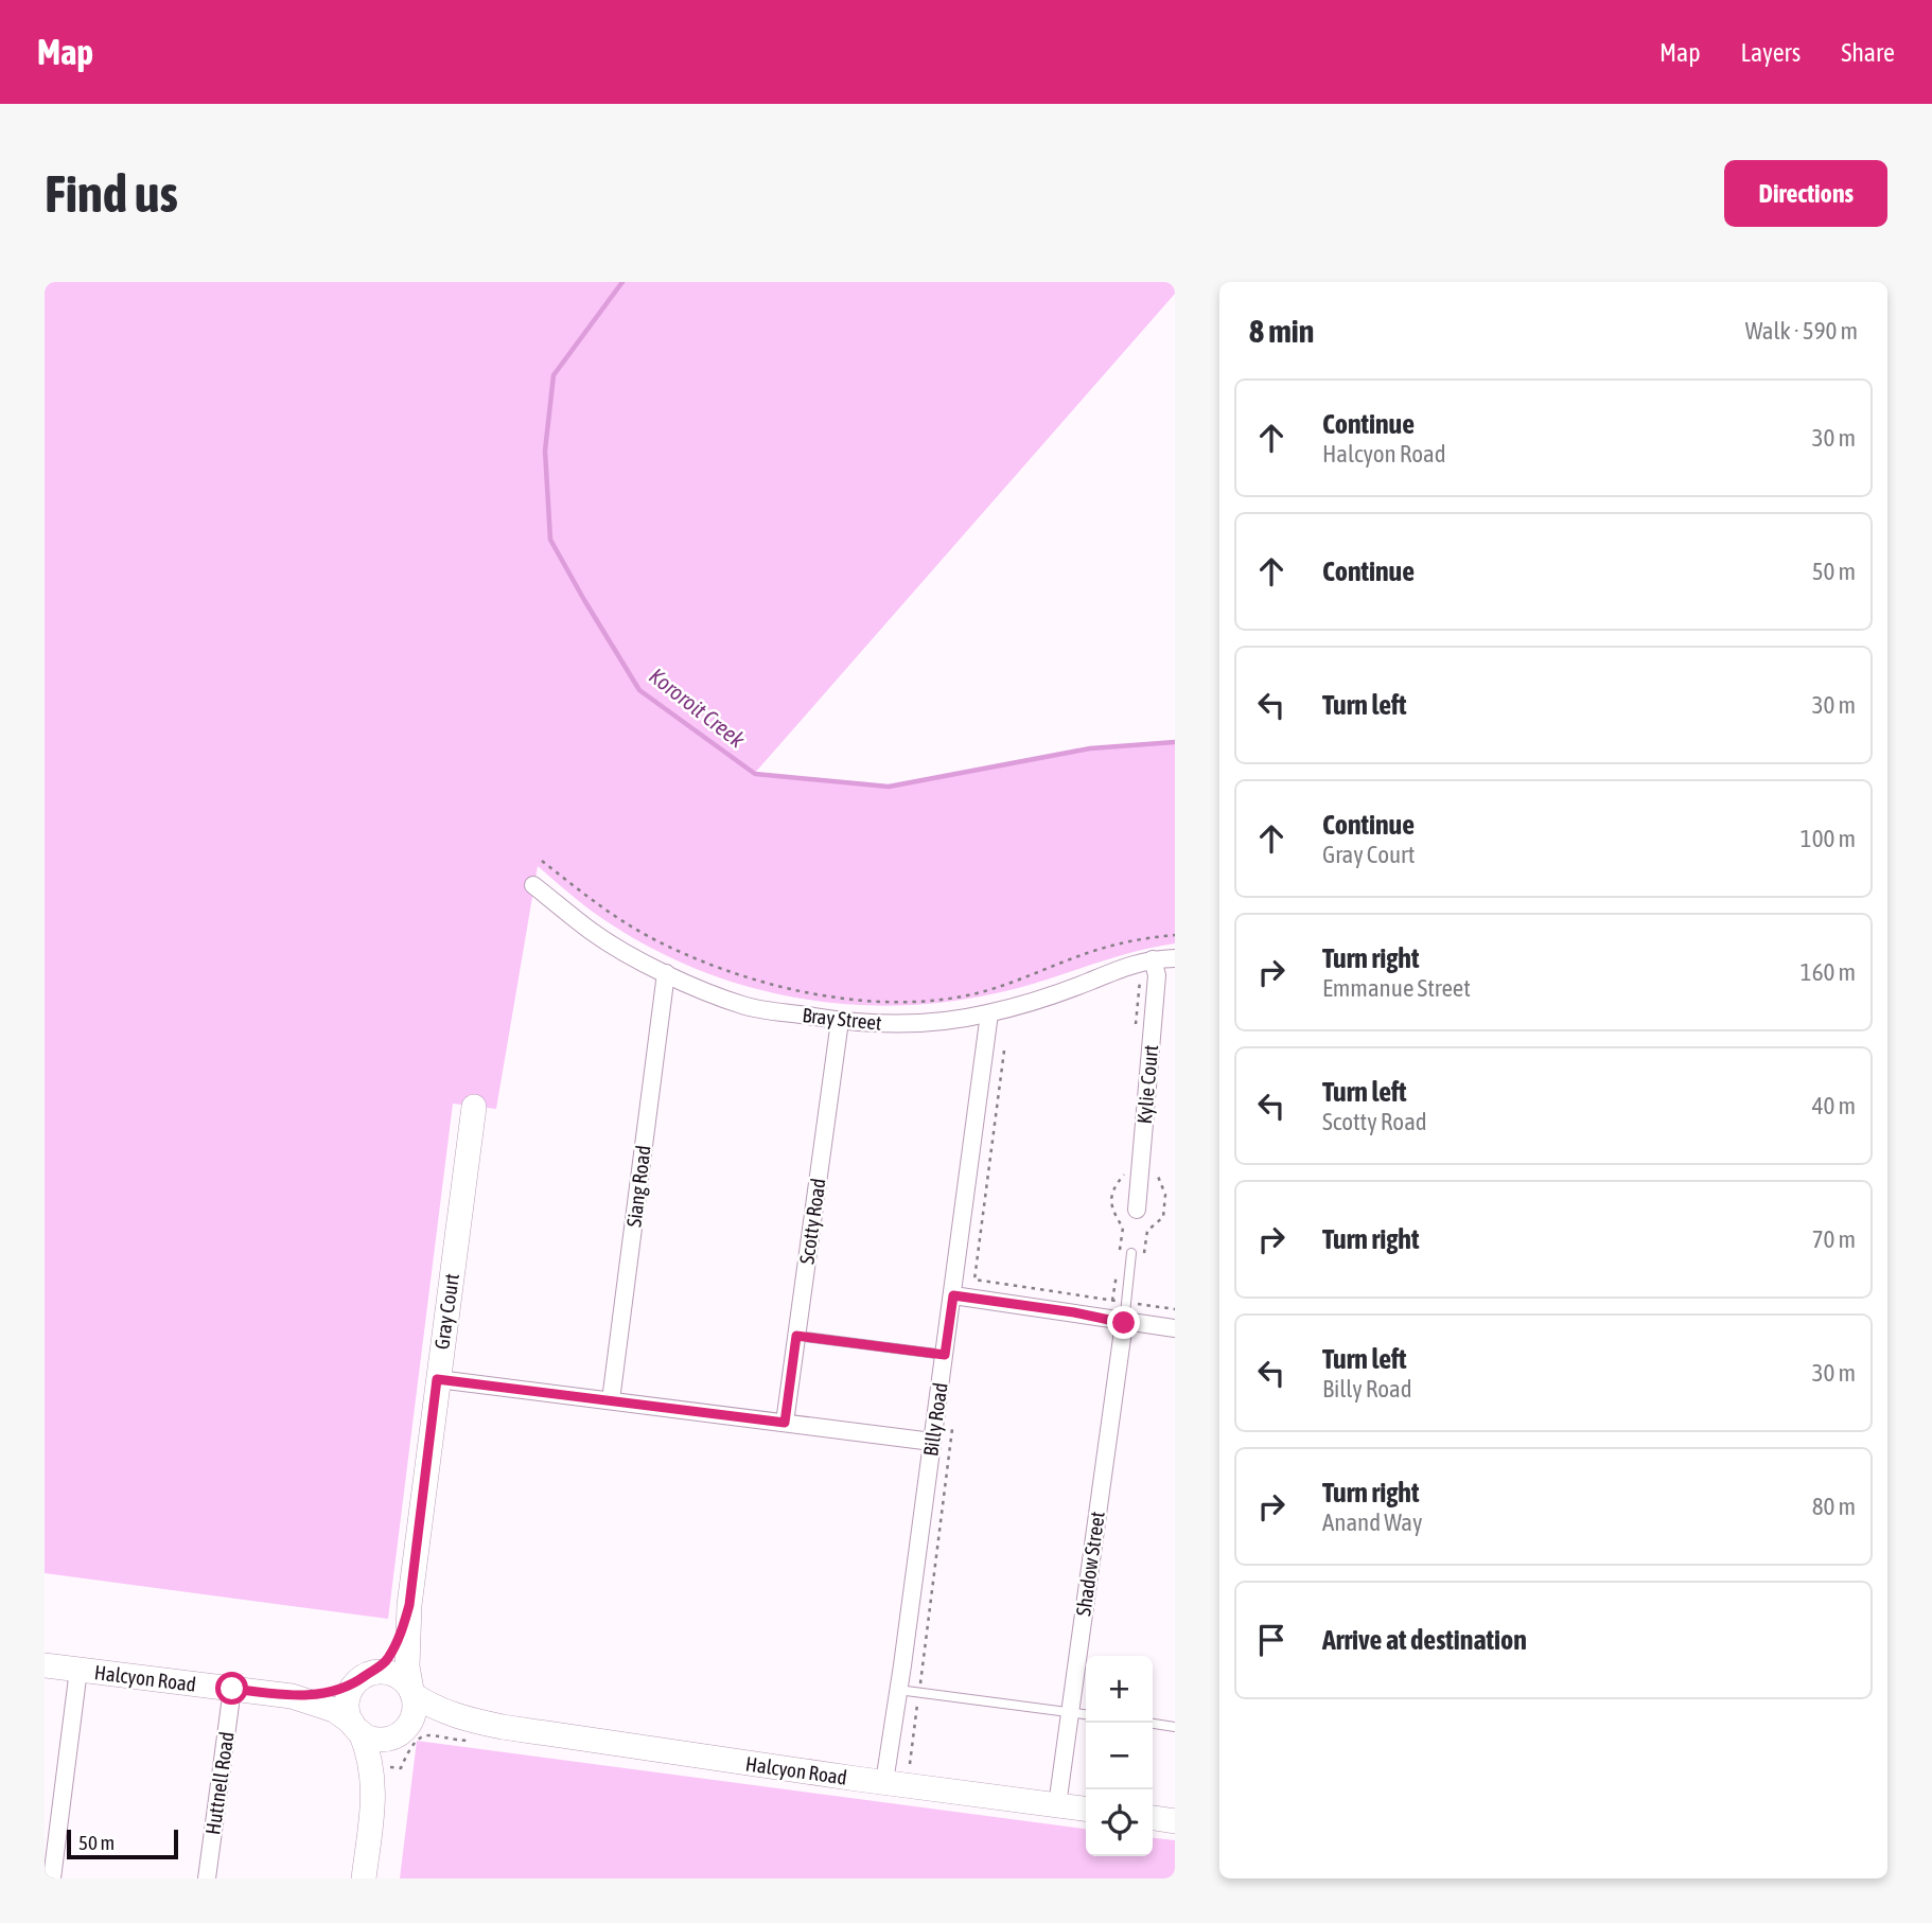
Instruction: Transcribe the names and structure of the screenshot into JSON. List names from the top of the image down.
{
  "streets": {
    "street": [
      "Bray Street",
      "Kylie Court",
      "Siang Road",
      "Scotty Road",
      "Gray Court",
      "Billy Road",
      "Shadow Street",
      "Halcyon Road",
      "Huttnell Road"
    ]
  },
  "crossings": [
    ["Bray Street", "Kylie Court"],
    ["Bray Street", "Siang Road"],
    ["Bray Street", "Scotty Road"],
    ["Bray Street", "Billy Road"],
    ["Billy Road", "Halcyon Road"],
    ["Shadow Street", "Halcyon Road"],
    ["Halcyon Road", "Huttnell Road"]
  ],
  "water": ["Kororoit Creek"],
  "scale_bar": "50 m",
  "page": {
    "header": "Map",
    "nav": ["Map", "Layers", "Share"],
    "buttons": "Directions",
    "title": "Find us",
    "heading": ["8 min", "Walk · 590 m"],
    "list": [
      ["Continue", "Halcyon Road", "30 m"],
      ["Continue", "50 m"],
      ["Turn left", "30 m"],
      ["Continue", "Gray Court", "100 m"],
      ["Turn right", "Emmanue Street", "160 m"],
      ["Turn left", "Scotty Road", "40 m"],
      ["Turn right", "70 m"],
      ["Turn left", "Billy Road", "30 m"],
      ["Turn right", "Anand Way", "80 m"],
      "Arrive at destination"
    ],
    "map_buttons": ["+", "−"],
    "scale": "50 m"
  }
}
